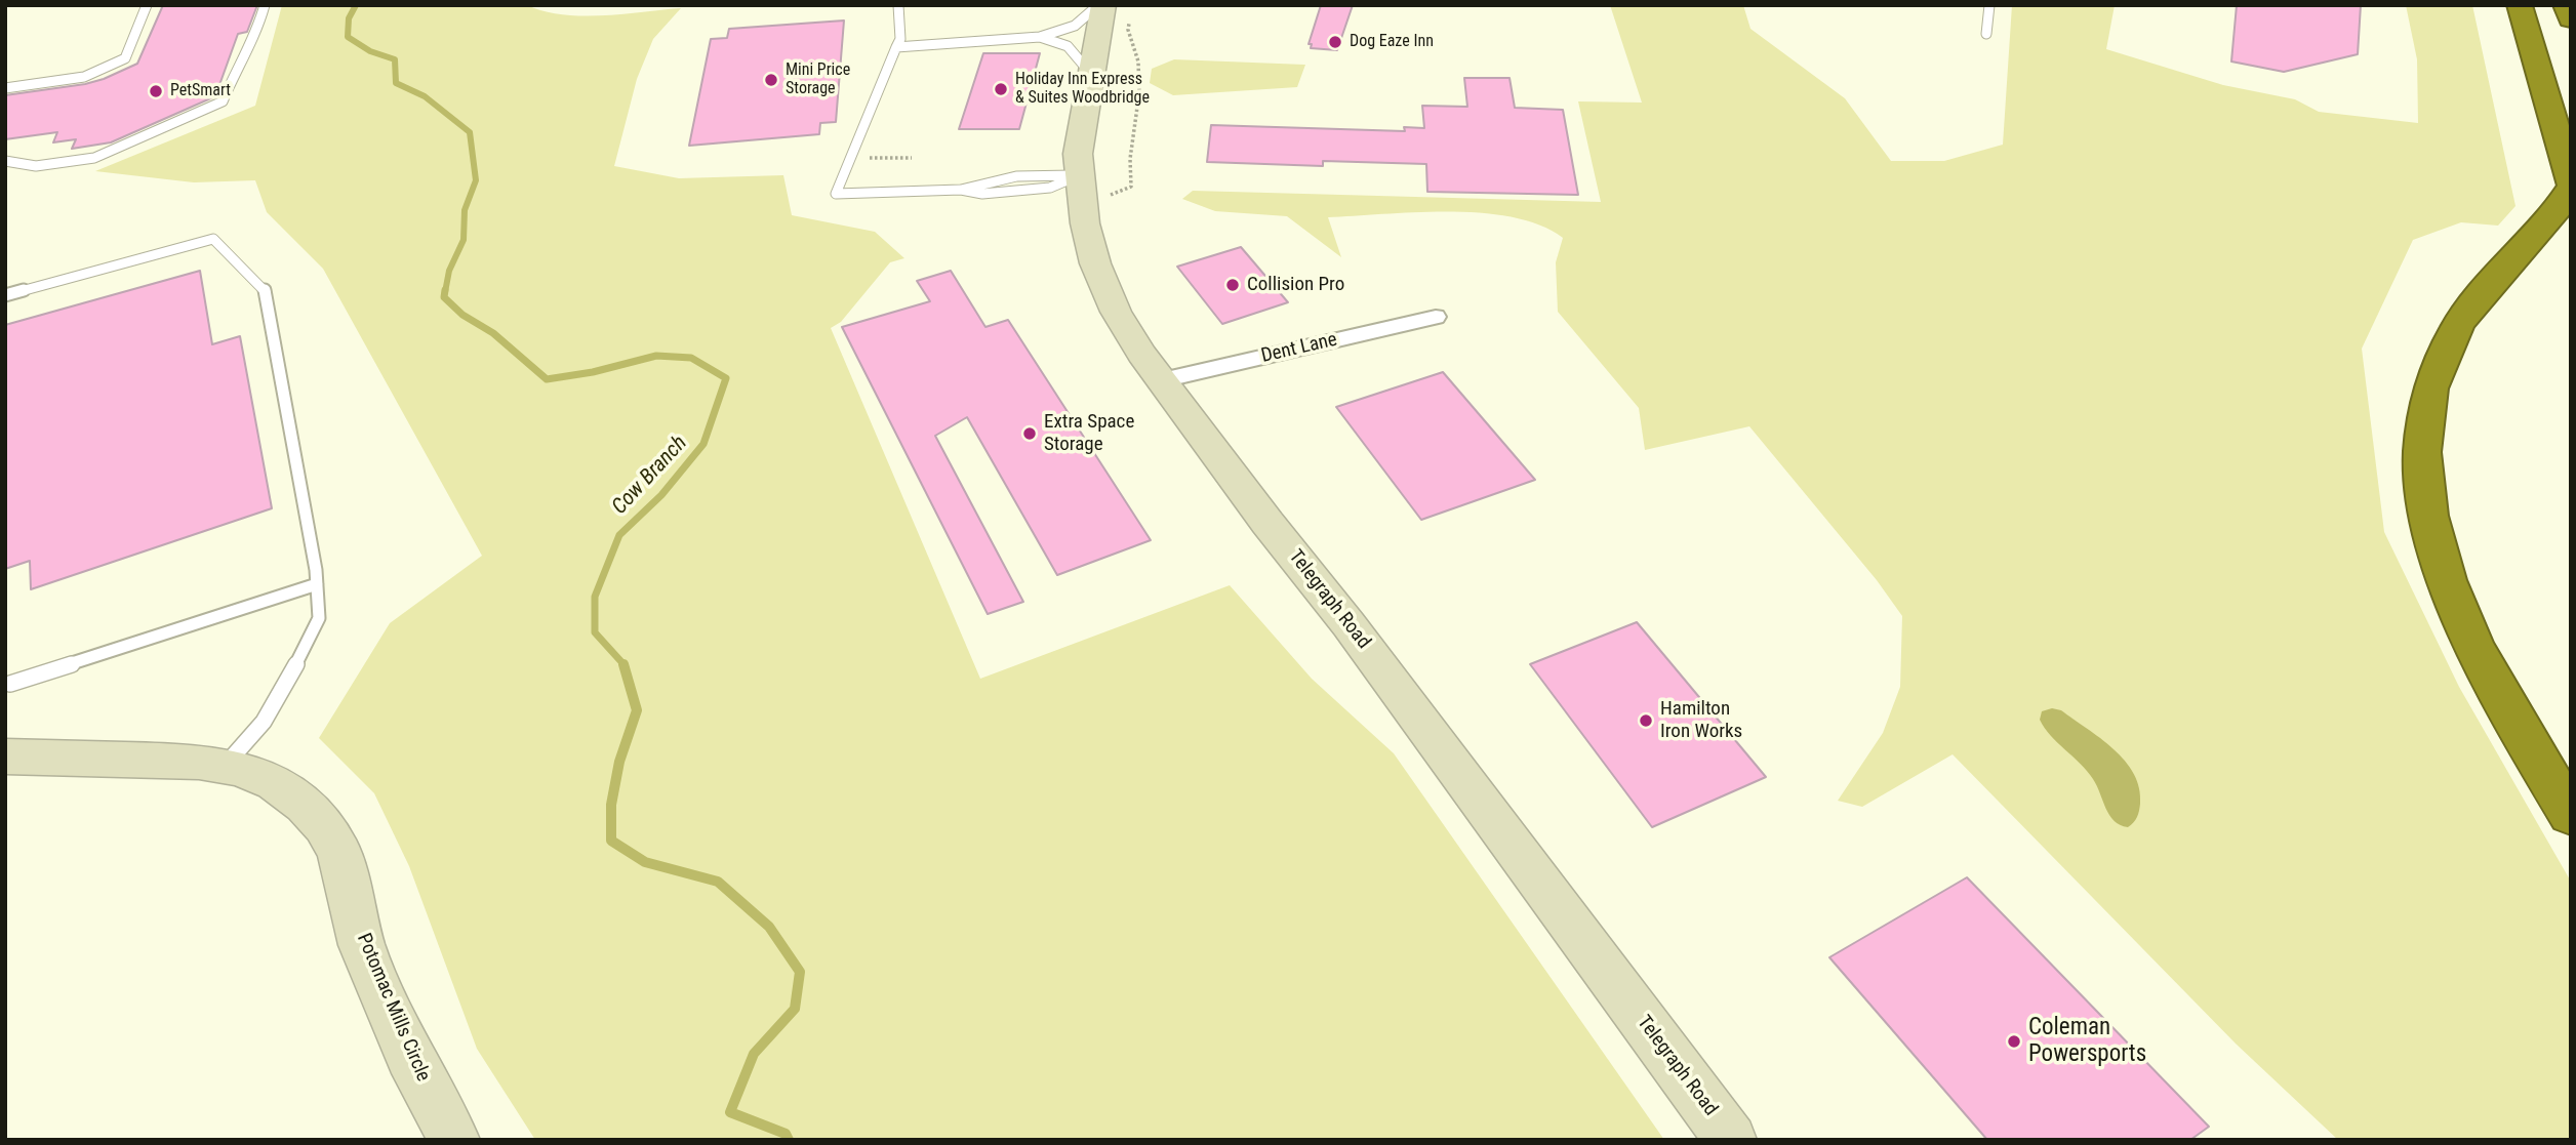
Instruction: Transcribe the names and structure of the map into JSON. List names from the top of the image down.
{
  "streets": {
    "main road": ["Telegraph Road", "Potomac Mills Circle"],
    "street": ["Dent Lane"]
  },
  "crossings": [
    ["Dent Lane", "Telegraph Road"]
  ],
  "water": ["Cow Branch"],
  "places": [
    "Dog Eaze Inn",
    "Mini Price Storage",
    "Holiday Inn Express & Suites Woodbridge",
    "PetSmart",
    "Collision Pro",
    "Extra Space Storage",
    "Hamilton Iron Works",
    "Coleman Powersports"
  ]
}
